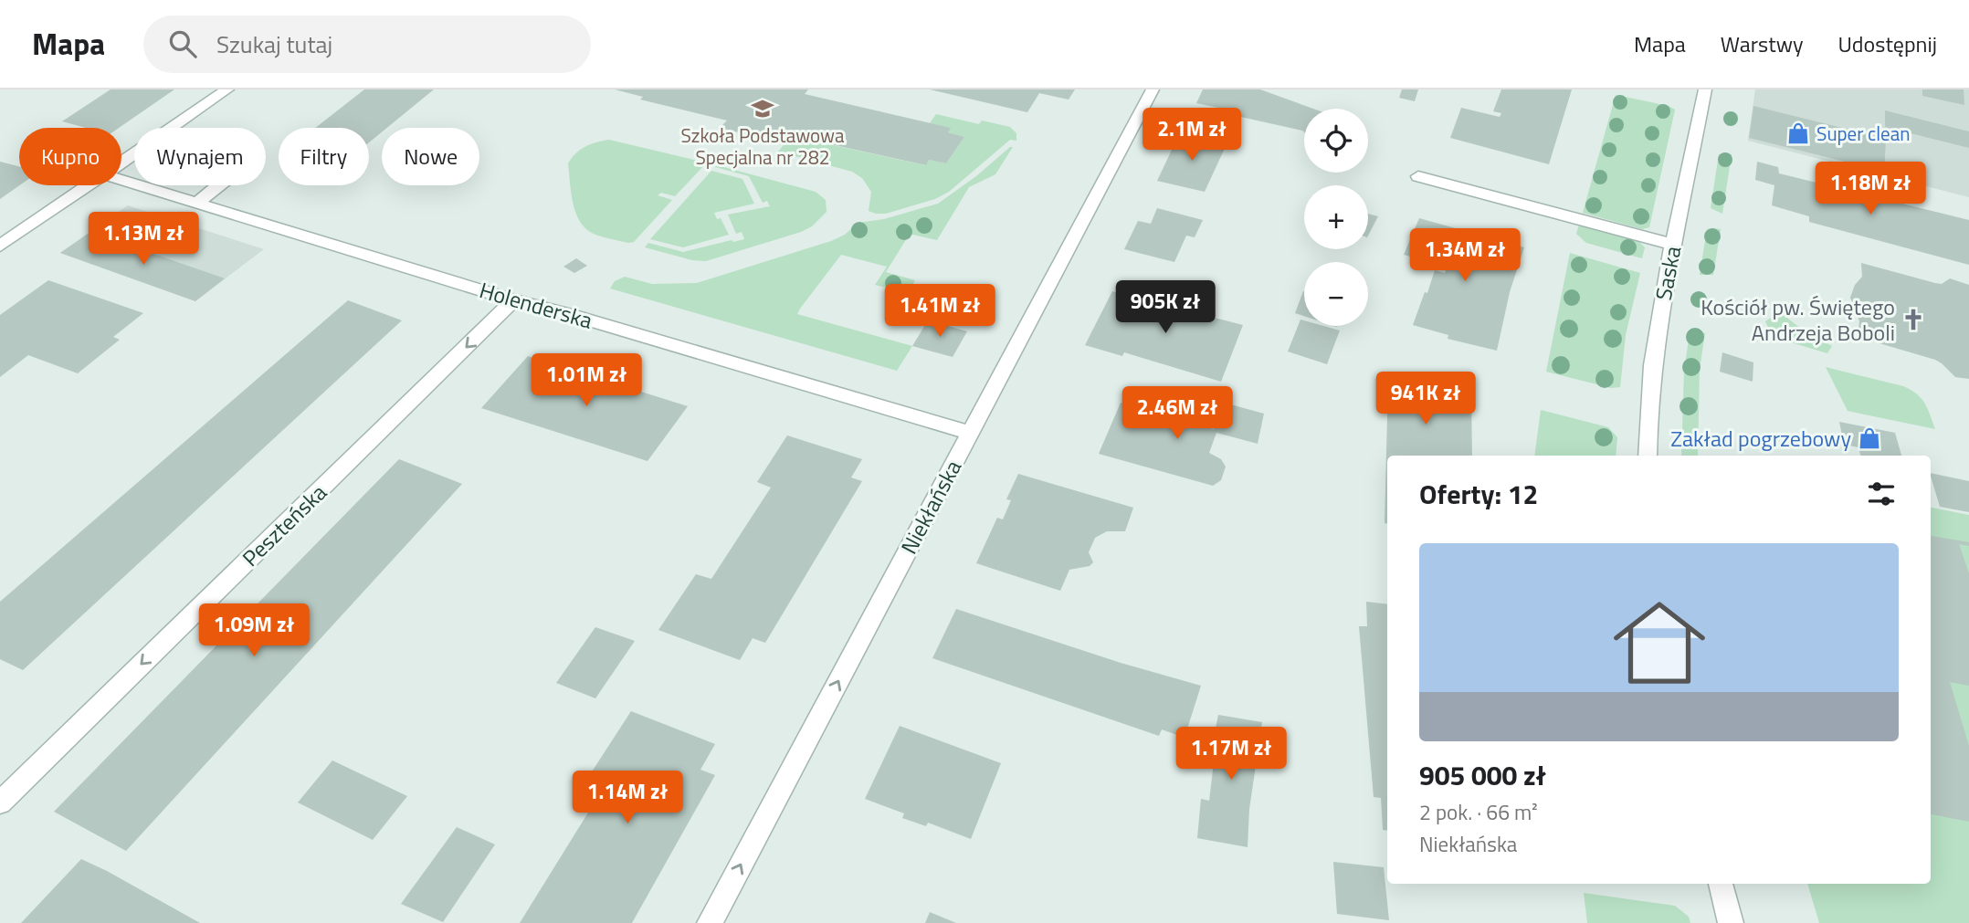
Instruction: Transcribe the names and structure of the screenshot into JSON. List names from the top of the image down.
{
  "streets": {
    "street": [
      "Saska",
      "Holenderska",
      "Niekłańska",
      "Peszteńska"
    ]
  },
  "crossings": [
    ["Holenderska", "Niekłańska"],
    ["Holenderska", "Peszteńska"]
  ],
  "one_way": ["Niekłańska", "Peszteńska"],
  "places": {
    "school or university": ["Szkoła Podstawowa Specjalna nr 282"],
    "shop": ["Super clean", "Zakład pogrzebowy"],
    "church": ["Kościół pw. Świętego Andrzeja Boboli"]
  },
  "page": {
    "header": "Mapa",
    "search": "Szukaj tutaj",
    "nav": ["Mapa", "Warstwy", "Udostępnij"],
    "price": [
      "2.1M zł",
      "1.18M zł",
      "1.13M zł",
      "1.34M zł",
      "905K zł",
      "1.41M zł",
      "1.01M zł",
      "941K zł",
      "2.46M zł",
      "1.09M zł",
      "1.17M zł",
      "1.14M zł"
    ],
    "map_buttons": ["+", "−"],
    "chip": [
      "Kupno",
      "Wynajem",
      "Filtry",
      "Nowe"
    ],
    "heading": "Oferty: 12",
    "list": [
      {
        "name": "905 000 zł",
        "note": "2 pok. · 66 m² · Niekłańska"
      }
    ]
  }
}
